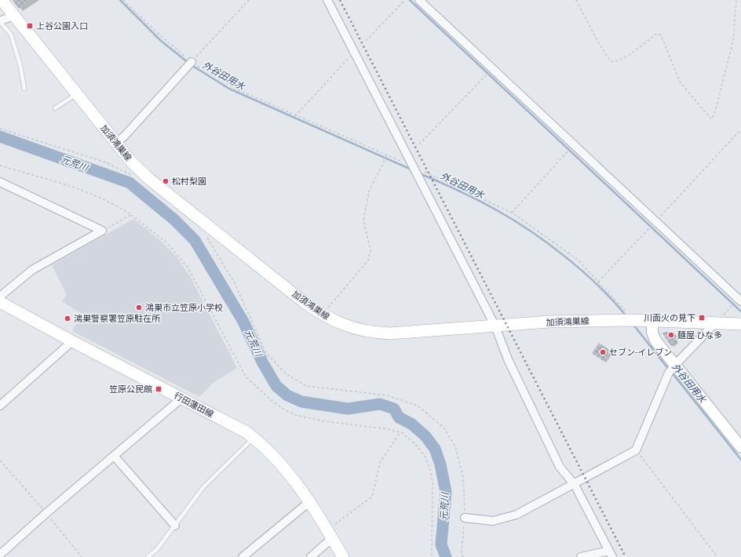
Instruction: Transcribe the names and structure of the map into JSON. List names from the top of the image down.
{
  "streets": {
    "main road": ["加須鴻巣線", "行田蓮田線"]
  },
  "water": ["外谷田用水", "元荒川"],
  "places": {
    "transit": ["上谷公園入口", "川面火の見下", "笠原公民館"],
    "other": [
      "松村梨園",
      "鴻巣市立笠原小学校",
      "鴻巣警察署笠原駐在所",
      "麺屋 ひな多",
      "セブン-イレブン"
    ]
  }
}
